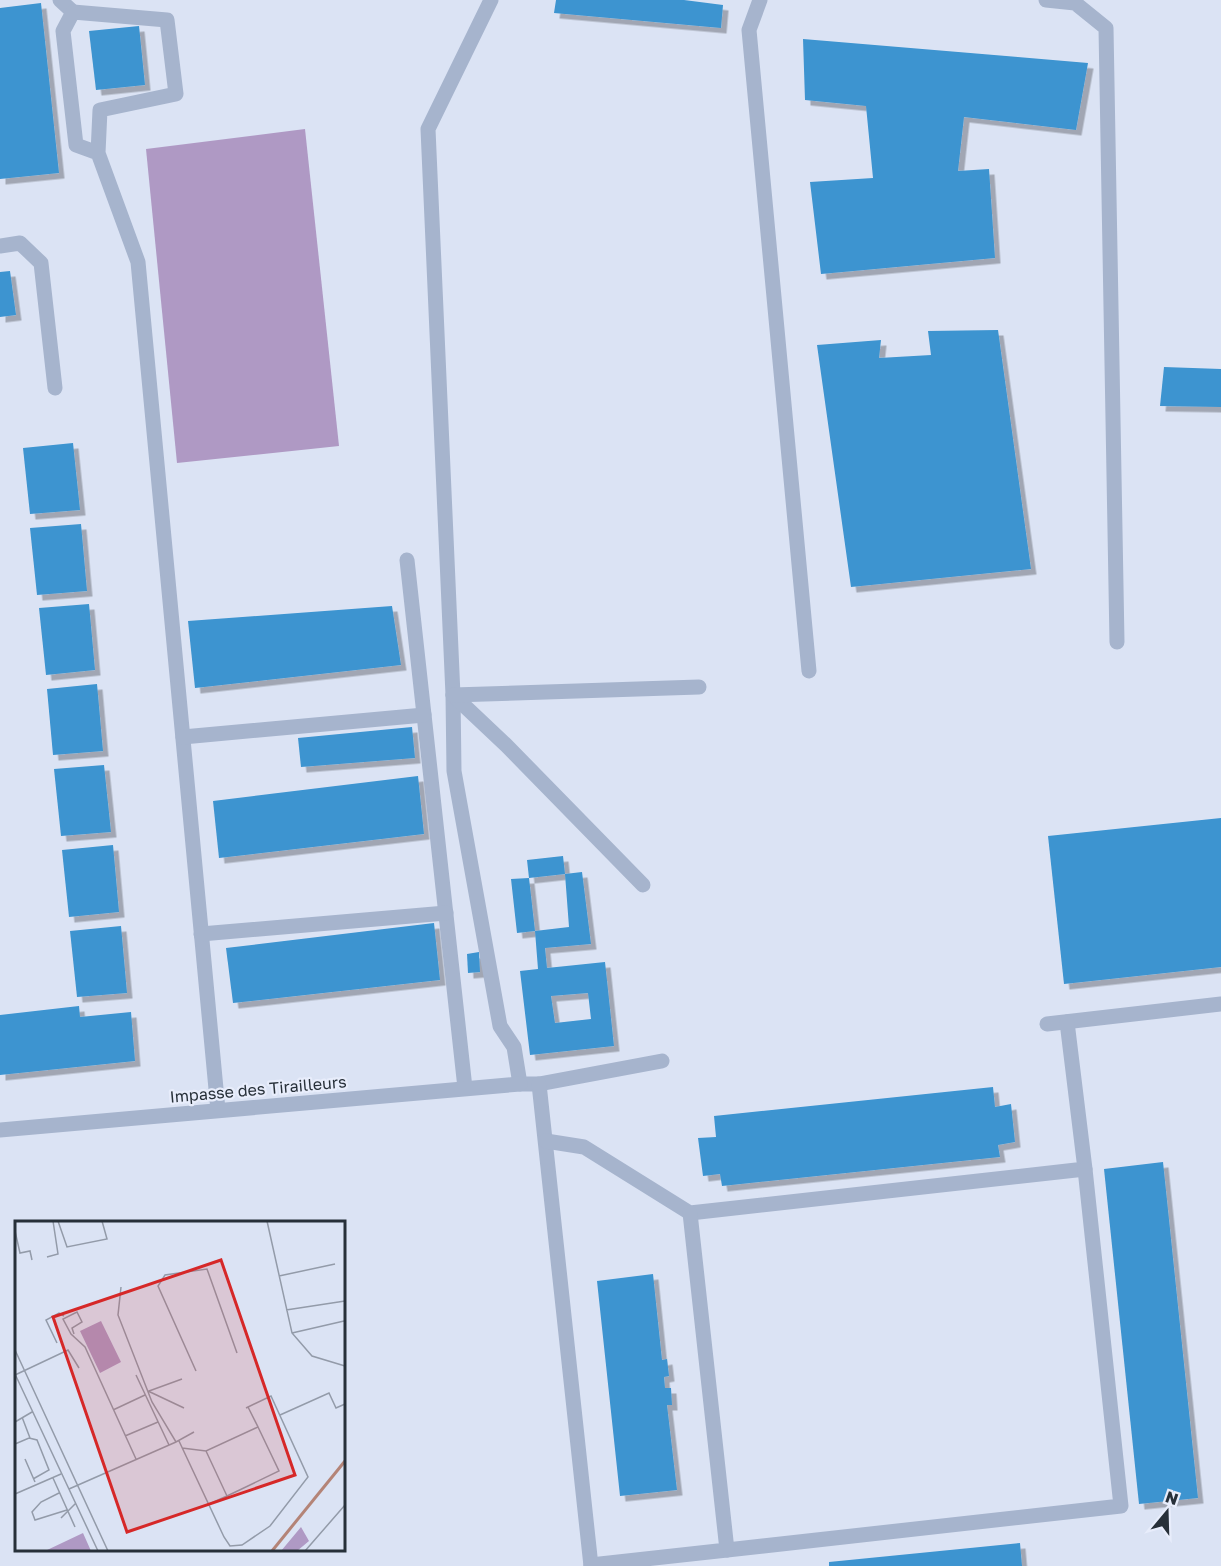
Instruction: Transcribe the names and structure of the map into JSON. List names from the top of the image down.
{
  "streets": {
    "lane": ["Impasse des Tirailleurs"]
  },
  "north": "top"
}
